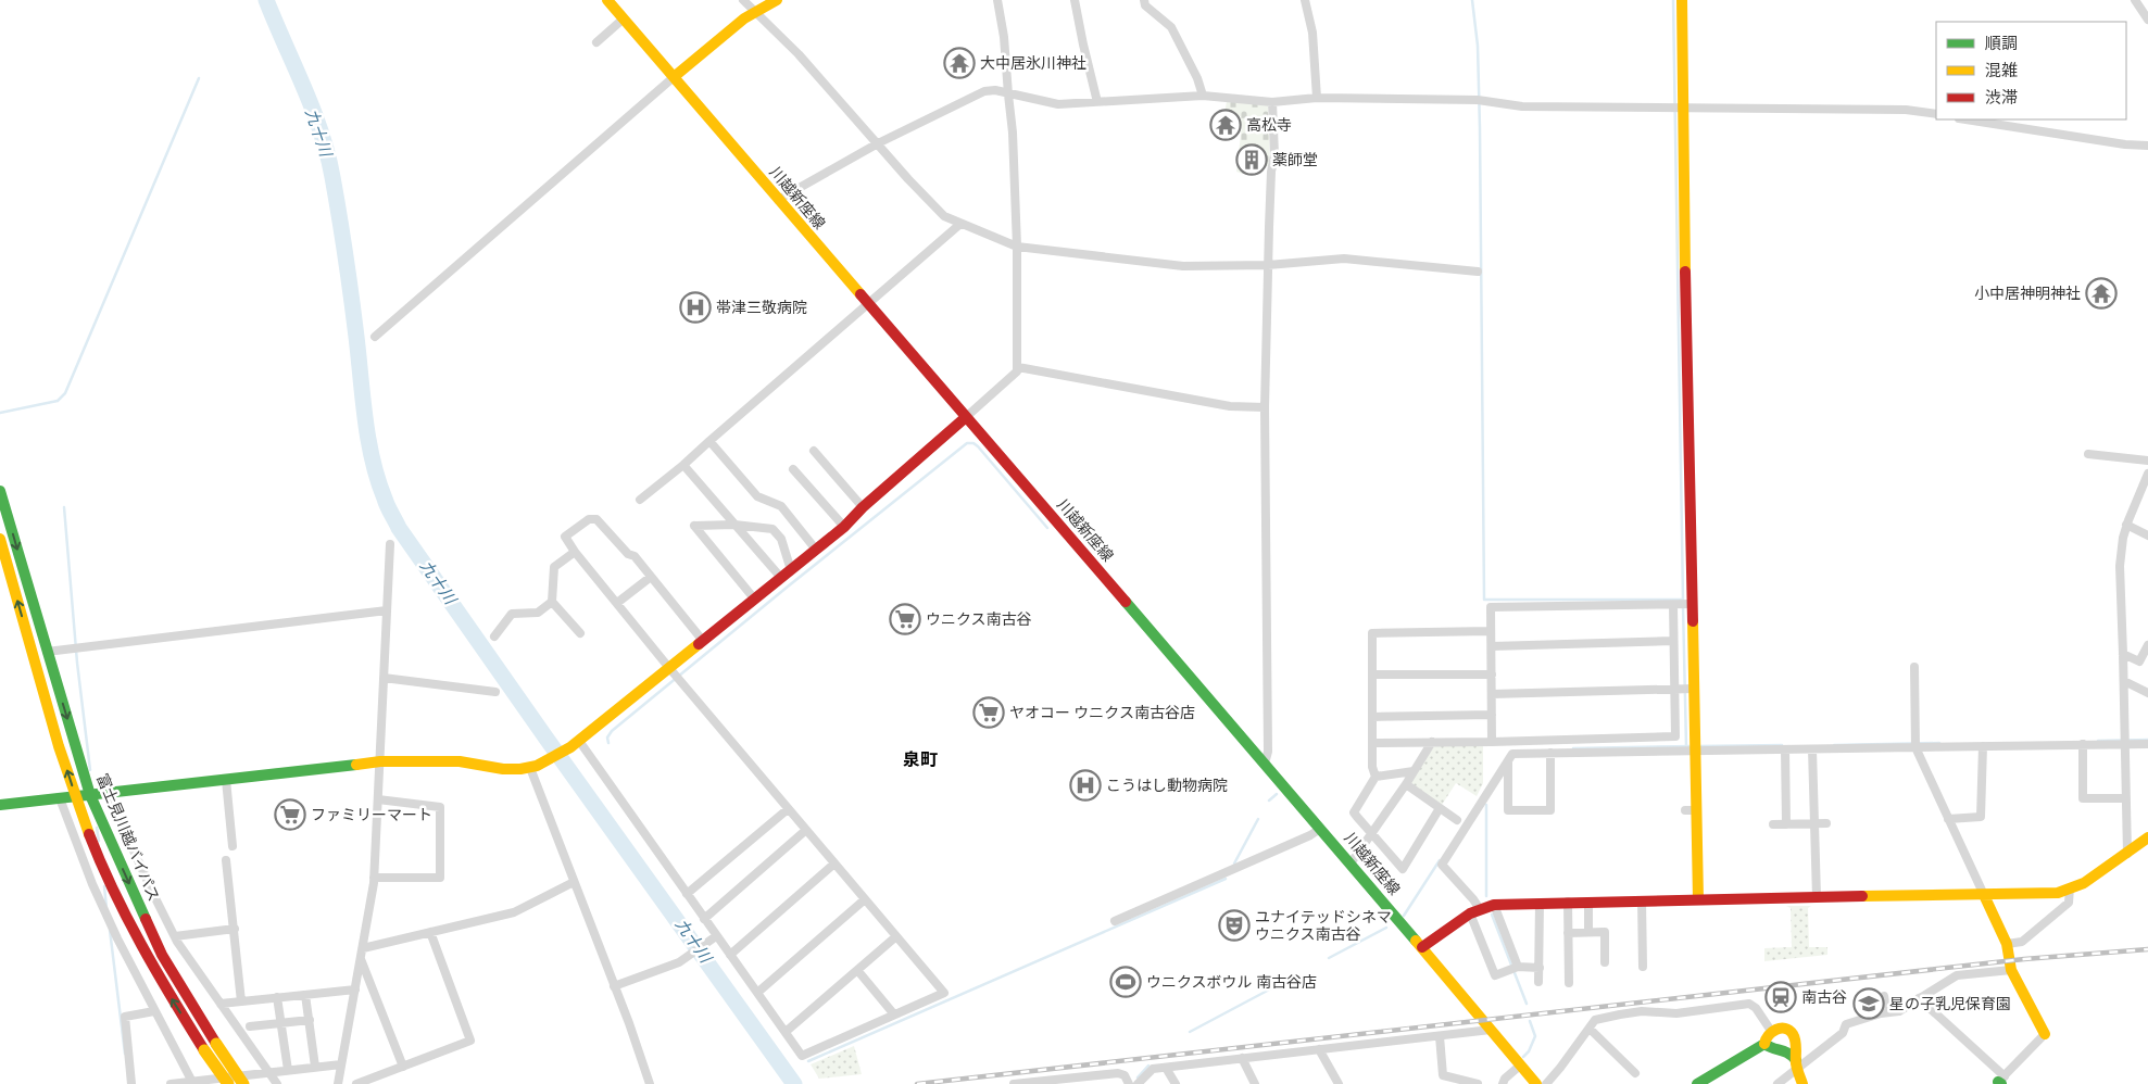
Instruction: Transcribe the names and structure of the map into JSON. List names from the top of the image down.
{
  "streets": {
    "main road": ["川越新座線", "富士見川越バイパス"]
  },
  "districts": ["泉町"],
  "water": ["九十川"],
  "places": {
    "temple": ["大中居氷川神社", "高松寺", "小中居神明神社"],
    "building": ["薬師堂"],
    "hospital": ["帯津三敬病院", "こうはし動物病院"],
    "supermarket": ["ウニクス南古谷", "ヤオコー ウニクス南古谷店", "ファミリーマート"],
    "theatre": ["ユナイテッドシネマ ウニクス南古谷"],
    "sports": ["ウニクスボウル 南古谷店"],
    "station": ["南古谷"],
    "school or university": ["星の子乳児保育園"]
  },
  "legend": ["順調", "混雑", "渋滞"]
}
